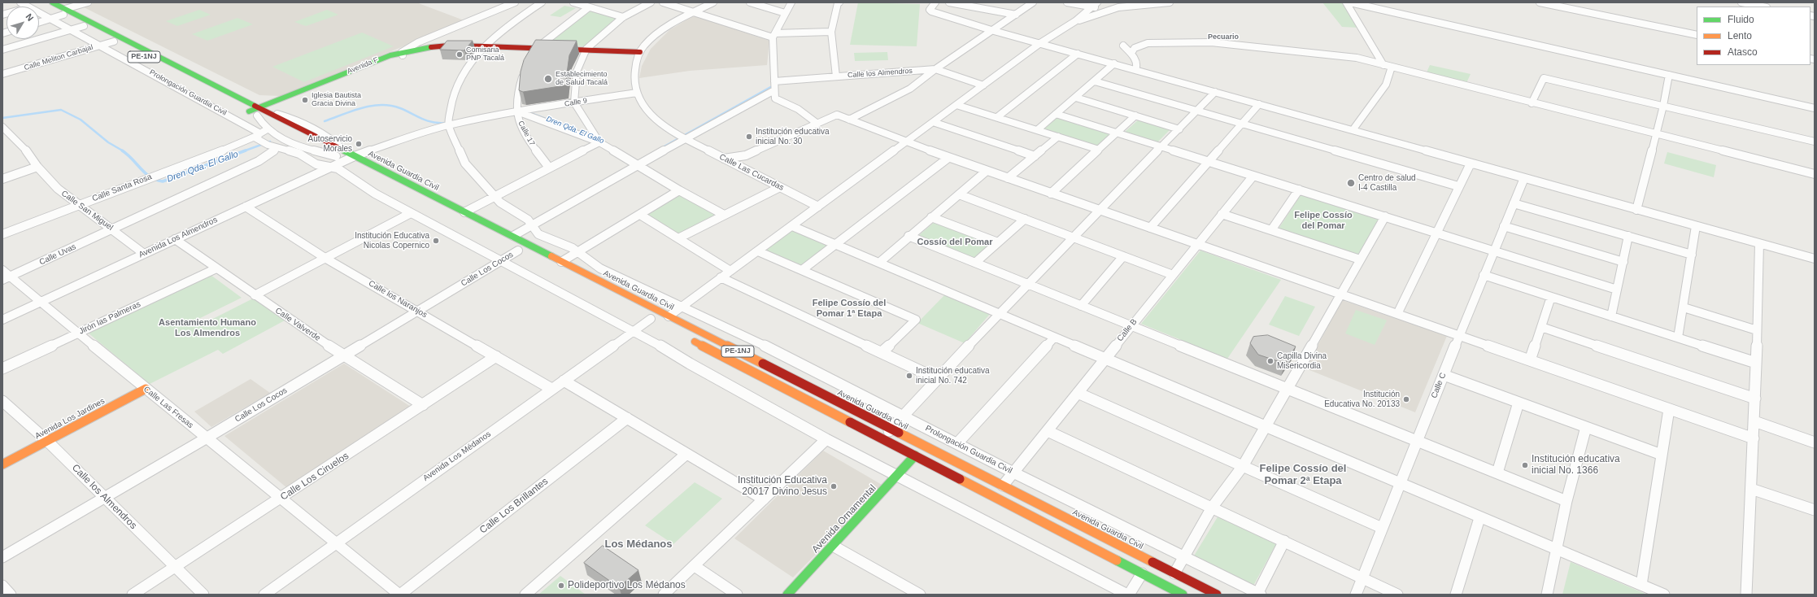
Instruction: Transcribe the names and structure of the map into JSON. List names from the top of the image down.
{
  "streets": {
    "main road": [
      "PE-1NJ",
      "Avenida F",
      "Avenida Guardia Civil",
      "Avenida Los Jardines",
      "Avenida Ornamental"
    ],
    "street": [
      "Calle Meliton Carbajal",
      "Calle los Almendros",
      "Prolongación Guardia Civil",
      "Calle 9",
      "Calle 17",
      "Calle Las Cucardas",
      "Calle Santa Rosa",
      "Calle San Miguel",
      "Avenida Los Almendros",
      "Calle Uvas",
      "Calle Los Cocos",
      "Calle los Naranjos",
      "Jirón las Palmeras",
      "Calle Valverde",
      "Calle B",
      "Calle C",
      "Calle Las Fresas",
      "Avenida Los Médanos",
      "Calle Los Ciruelos",
      "Calle Los Brillantes"
    ]
  },
  "crossings": [
    ["PE-1NJ", "Avenida Ornamental"],
    ["Calle Meliton Carbajal", "Prolongación Guardia Civil"],
    ["Calle Meliton Carbajal", "Avenida Guardia Civil"],
    ["Avenida F", "Avenida Guardia Civil"],
    ["Calle los Almendros", "Calle Los Cocos"],
    ["Calle los Almendros", "Avenida Los Jardines"],
    ["Calle los Almendros", "Calle Los Ciruelos"],
    ["Prolongación Guardia Civil", "Calle 9"],
    ["Prolongación Guardia Civil", "Calle Santa Rosa"],
    ["Prolongación Guardia Civil", "Avenida Los Almendros"],
    ["Prolongación Guardia Civil", "Calle Uvas"],
    ["Prolongación Guardia Civil", "Calle B"],
    ["Calle 9", "Calle 17"],
    ["Calle 9", "Avenida Los Almendros"],
    ["Avenida Guardia Civil", "Avenida Los Almendros"],
    ["Avenida Guardia Civil", "Calle B"],
    ["Calle Santa Rosa", "Calle San Miguel"],
    ["Calle San Miguel", "Avenida Los Almendros"],
    ["Calle San Miguel", "Calle Uvas"],
    ["Avenida Los Almendros", "Calle los Naranjos"],
    ["Avenida Los Almendros", "Calle Valverde"],
    ["Avenida Los Almendros", "Calle Las Fresas"],
    ["Calle Uvas", "Calle Las Fresas"],
    ["Calle Los Cocos", "Calle los Naranjos"],
    ["Calle Los Cocos", "Calle Valverde"],
    ["Calle Los Cocos", "Calle Las Fresas"],
    ["Calle los Naranjos", "Avenida Los Médanos"],
    ["Calle los Naranjos", "Calle Los Ciruelos"],
    ["Jirón las Palmeras", "Calle Valverde"],
    ["Jirón las Palmeras", "Calle Las Fresas"],
    ["Calle Valverde", "Calle Los Ciruelos"],
    ["Calle Las Fresas", "Avenida Los Jardines"],
    ["Calle Las Fresas", "Avenida Los Médanos"],
    ["Calle Las Fresas", "Calle Los Ciruelos"],
    ["Calle Las Fresas", "Calle Los Brillantes"]
  ],
  "districts": [
    "Pecuario",
    "Felipe Cossío del Pomar",
    "Cossío del Pomar",
    "Felipe Cossío del Pomar 1ª Etapa",
    "Asentamiento Humano Los Almendros",
    "Felipe Cossío del Pomar 2ª Etapa",
    "Los Médanos"
  ],
  "water": ["Dren Qda. El Gallo"],
  "places": [
    "Comisaria PNP Tacalá",
    "Establecimiento de Salud Tacalá",
    "Iglesia Bautista Gracia Divina",
    "Institución educativa inicial No. 30",
    "Autoservicio Morales",
    "Centro de salud I-4 Castilla",
    "Institución Educativa Nicolas Copernico",
    "Capilla Divina Misericordia",
    "Institución educativa inicial No. 742",
    "Institución Educativa No. 20133",
    "Institución educativa inicial No. 1366",
    "Institución Educativa 20017 Divino Jesus",
    "Polideportivo Los Médanos"
  ],
  "legend": ["Fluido", "Lento", "Atasco"],
  "north": "top right"
}
